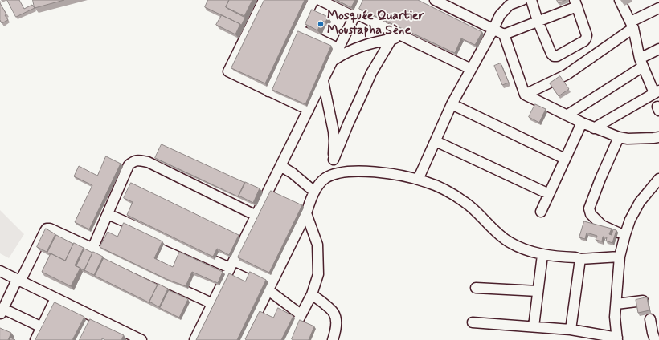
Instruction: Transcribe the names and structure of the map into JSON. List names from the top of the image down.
{
  "places": ["Mosquée Quartier Moustapha Sène"]
}
